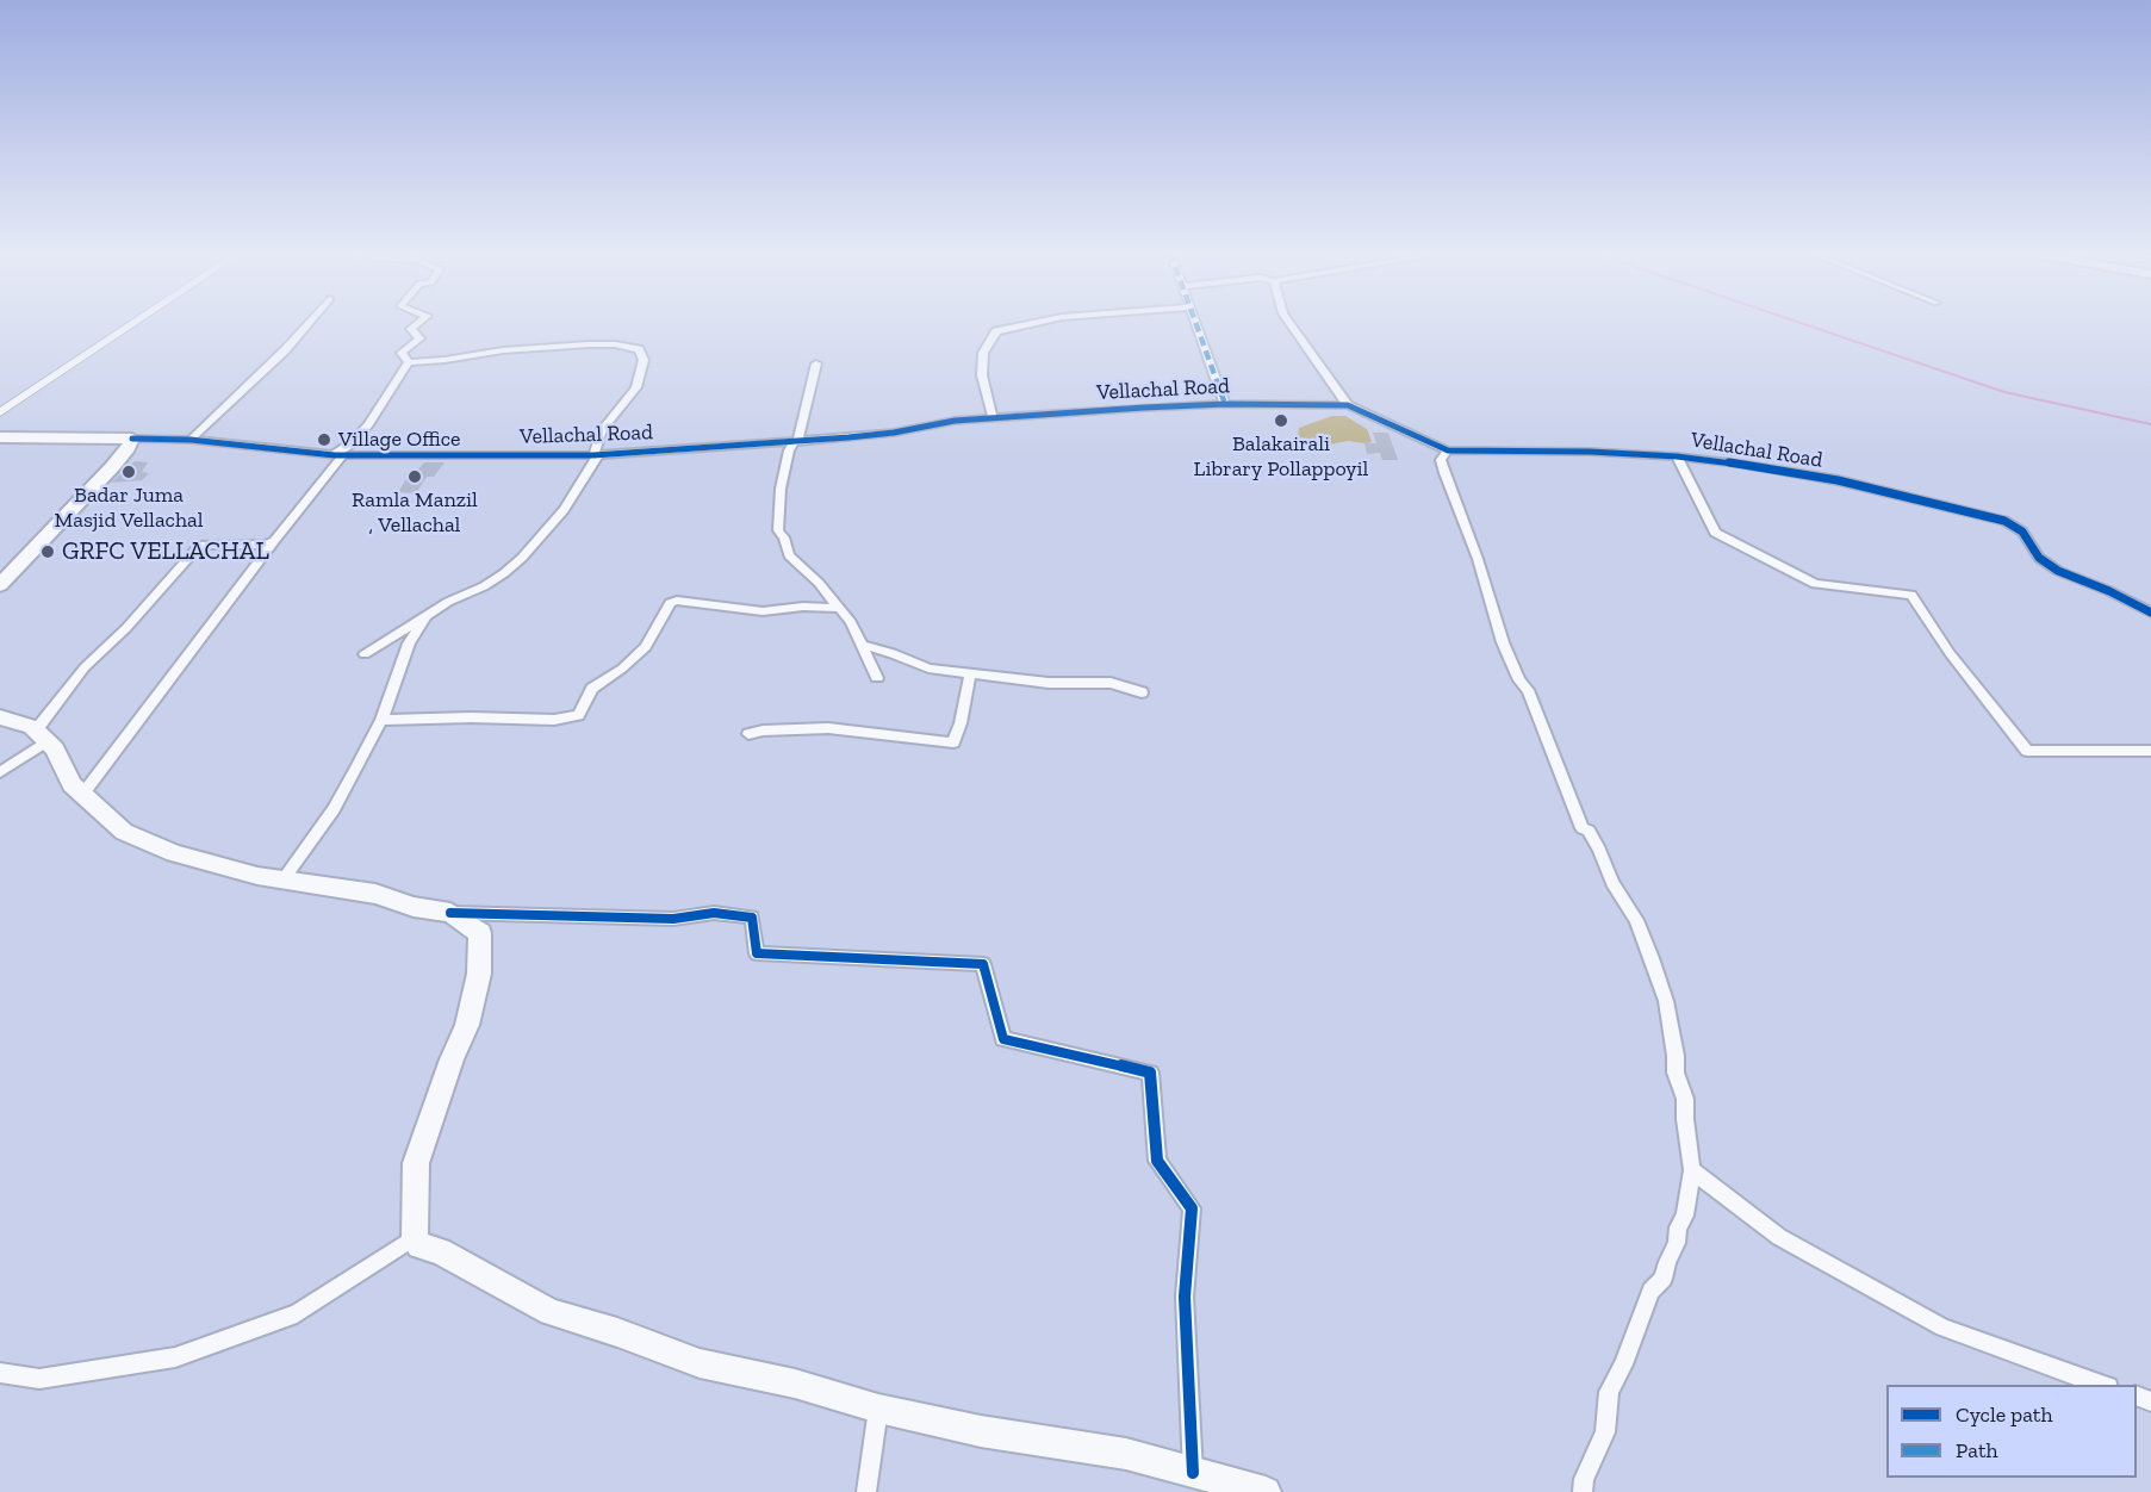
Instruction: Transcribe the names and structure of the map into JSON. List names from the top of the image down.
{
  "streets": {
    "street": ["Vellachal Road"]
  },
  "places": [
    "Balakairali Library Pollappoyil",
    "Village Office",
    "Badar Juma Masjid Vellachal",
    "Ramla Manzil , Vellachal",
    "GRFC VELLACHAL"
  ],
  "legend": ["Cycle path", "Path"]
}
